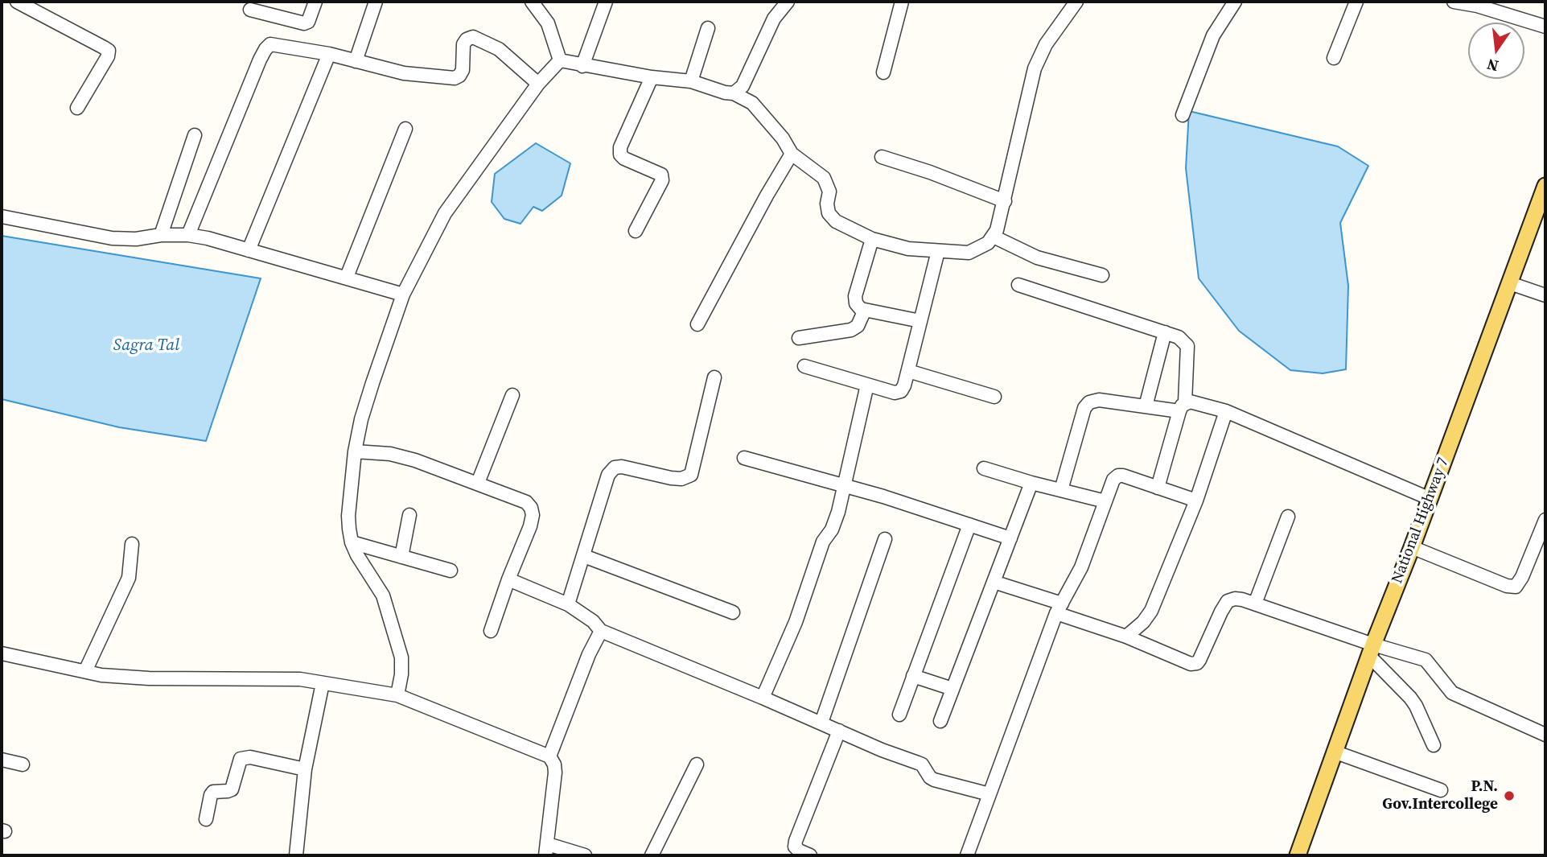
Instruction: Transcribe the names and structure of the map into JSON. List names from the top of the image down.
{
  "streets": {
    "main road": ["National Highway 7"]
  },
  "water": ["Sagra Tal"],
  "places": ["P.N. Gov.Intercollege"],
  "north": "bottom"
}
